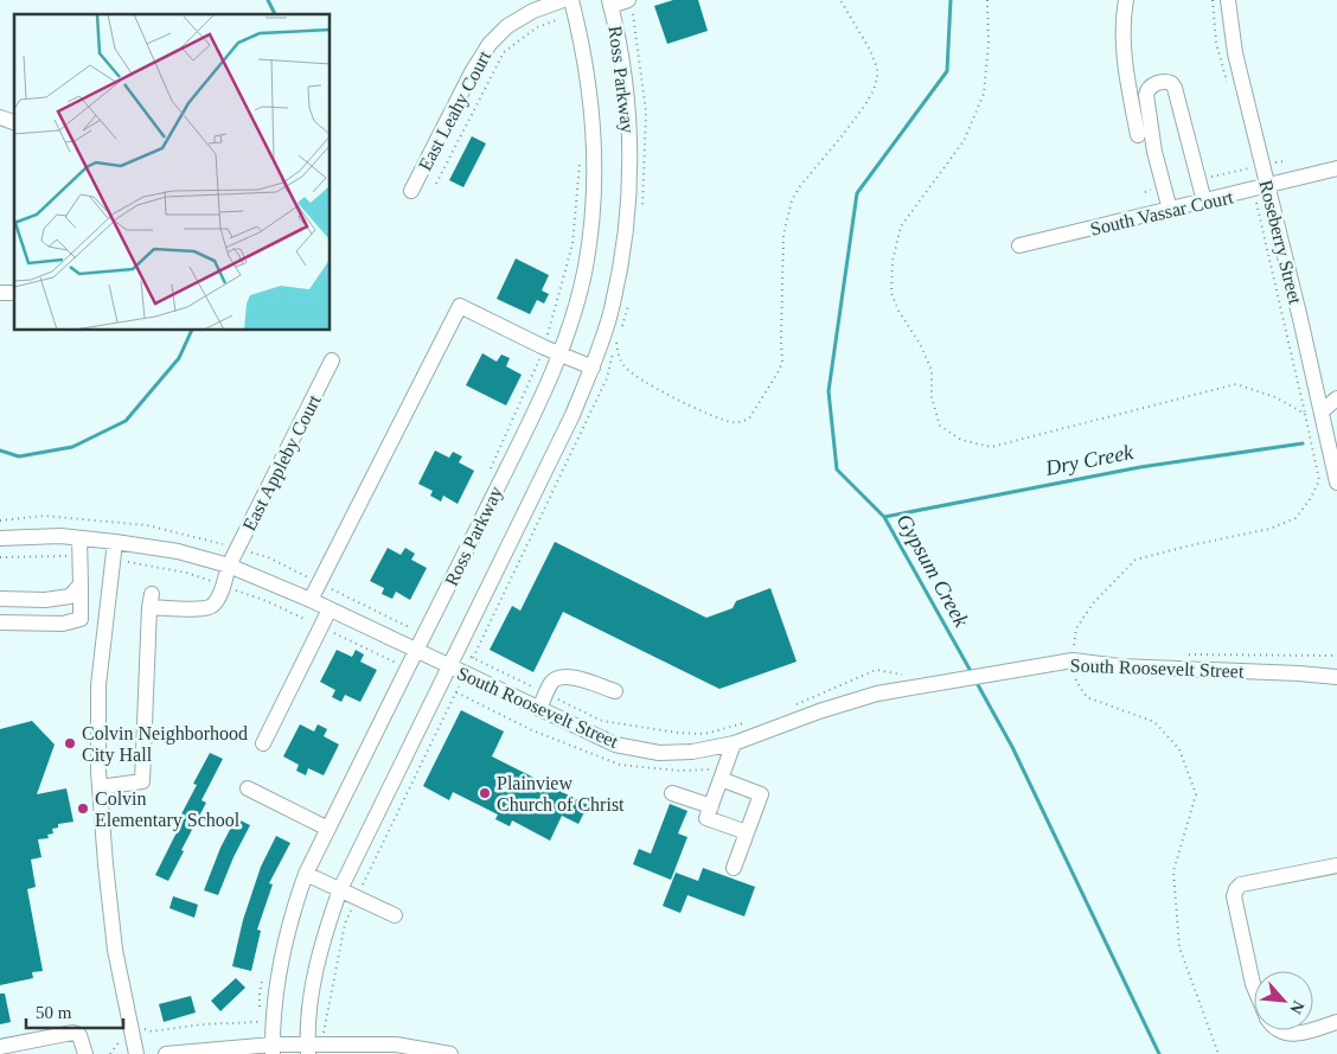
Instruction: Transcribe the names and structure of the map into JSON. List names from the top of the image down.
{
  "streets": {
    "street": [
      "Ross Parkway",
      "East Leahy Court",
      "South Vassar Court",
      "Roseberry Street",
      "East Appleby Court",
      "South Roosevelt Street"
    ]
  },
  "crossings": [
    ["Ross Parkway", "South Roosevelt Street"],
    ["South Vassar Court", "Roseberry Street"],
    ["East Appleby Court", "South Roosevelt Street"]
  ],
  "water": ["Dry Creek", "Gypsum Creek"],
  "places": ["Colvin Neighborhood City Hall", "Plainview Church of Christ", "Colvin Elementary School"],
  "scale_bar": "50 m",
  "north": "bottom right"
}
